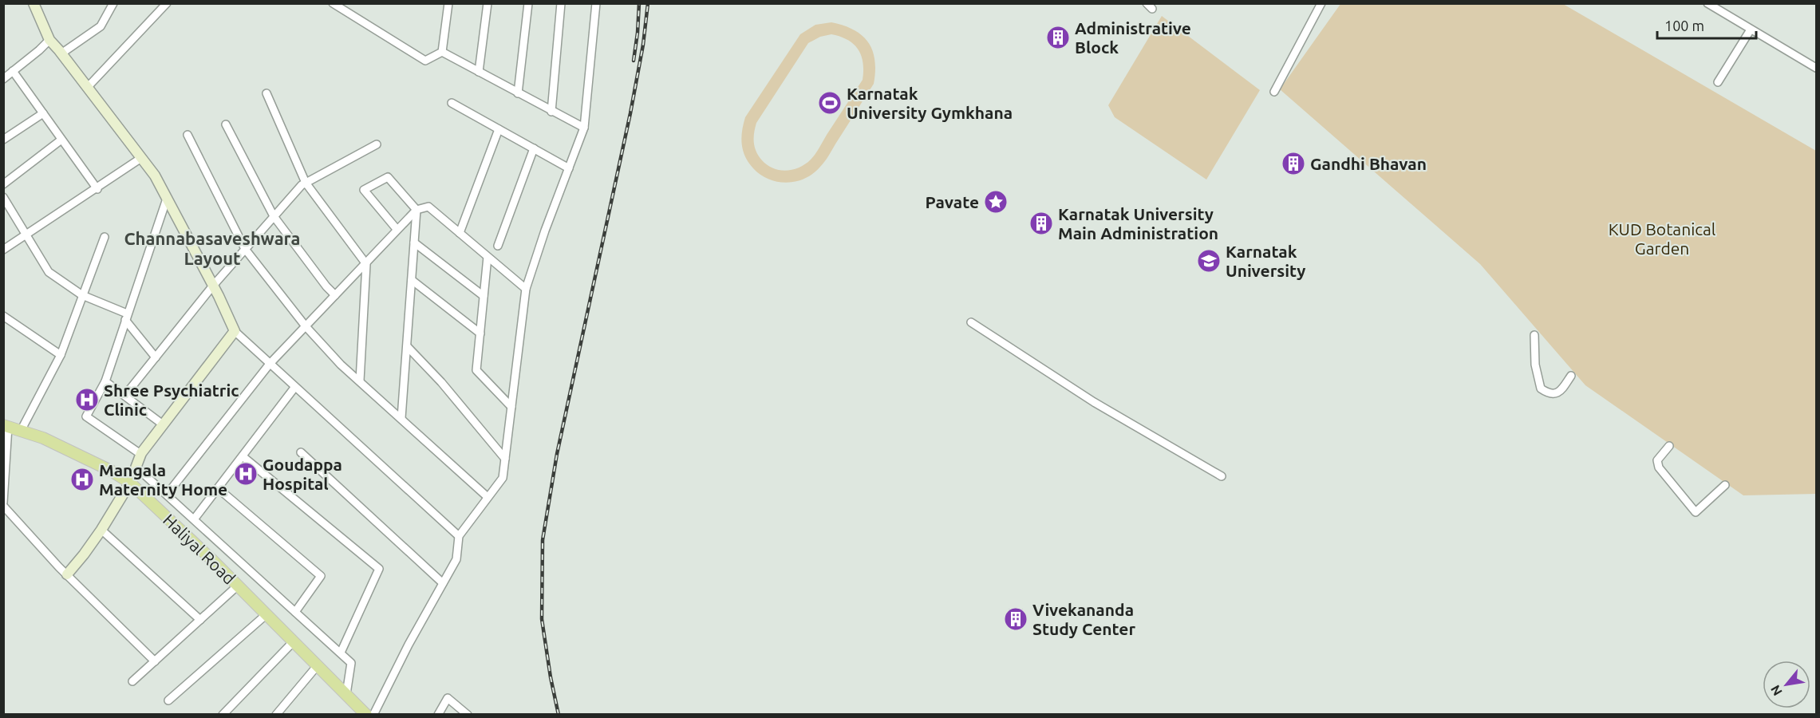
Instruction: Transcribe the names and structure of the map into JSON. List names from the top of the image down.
{
  "streets": {
    "main road": ["Haliyal Road"]
  },
  "districts": ["Channabasaveshwara Layout"],
  "parks": ["KUD Botanical Garden"],
  "places": {
    "building": [
      "Administrative Block",
      "Gandhi Bhavan",
      "Karnatak University Main Administration",
      "Vivekananda Study Center"
    ],
    "sports": ["Karnatak University Gymkhana"],
    "place": ["Pavate"],
    "school or university": ["Karnatak University"],
    "hospital": ["Shree Psychiatric Clinic", "Goudappa Hospital", "Mangala Maternity Home"]
  },
  "scale_bar": "100 m",
  "north": "bottom left"
}
